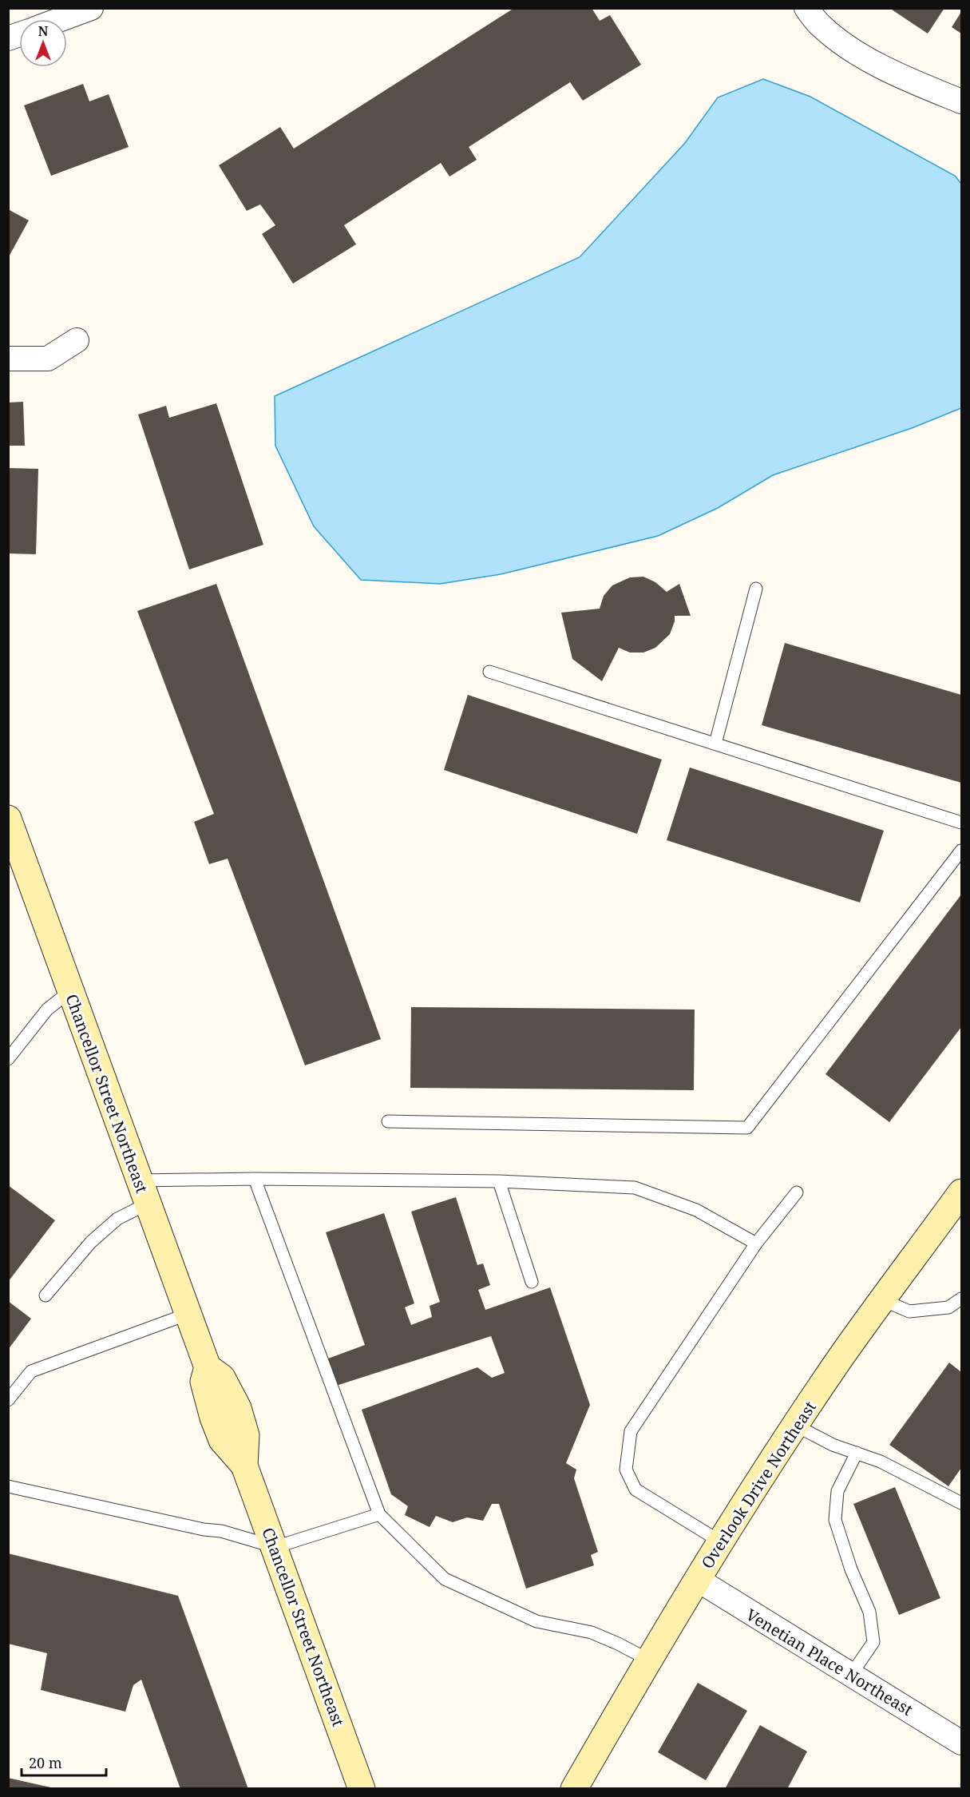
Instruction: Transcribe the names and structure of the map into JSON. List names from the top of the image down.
{
  "streets": {
    "street": ["Chancellor Street Northeast", "Overlook Drive Northeast", "Venetian Place Northeast"]
  },
  "crossings": [
    ["Overlook Drive Northeast", "Venetian Place Northeast"]
  ],
  "scale_bar": "20 m",
  "north": "top"
}
